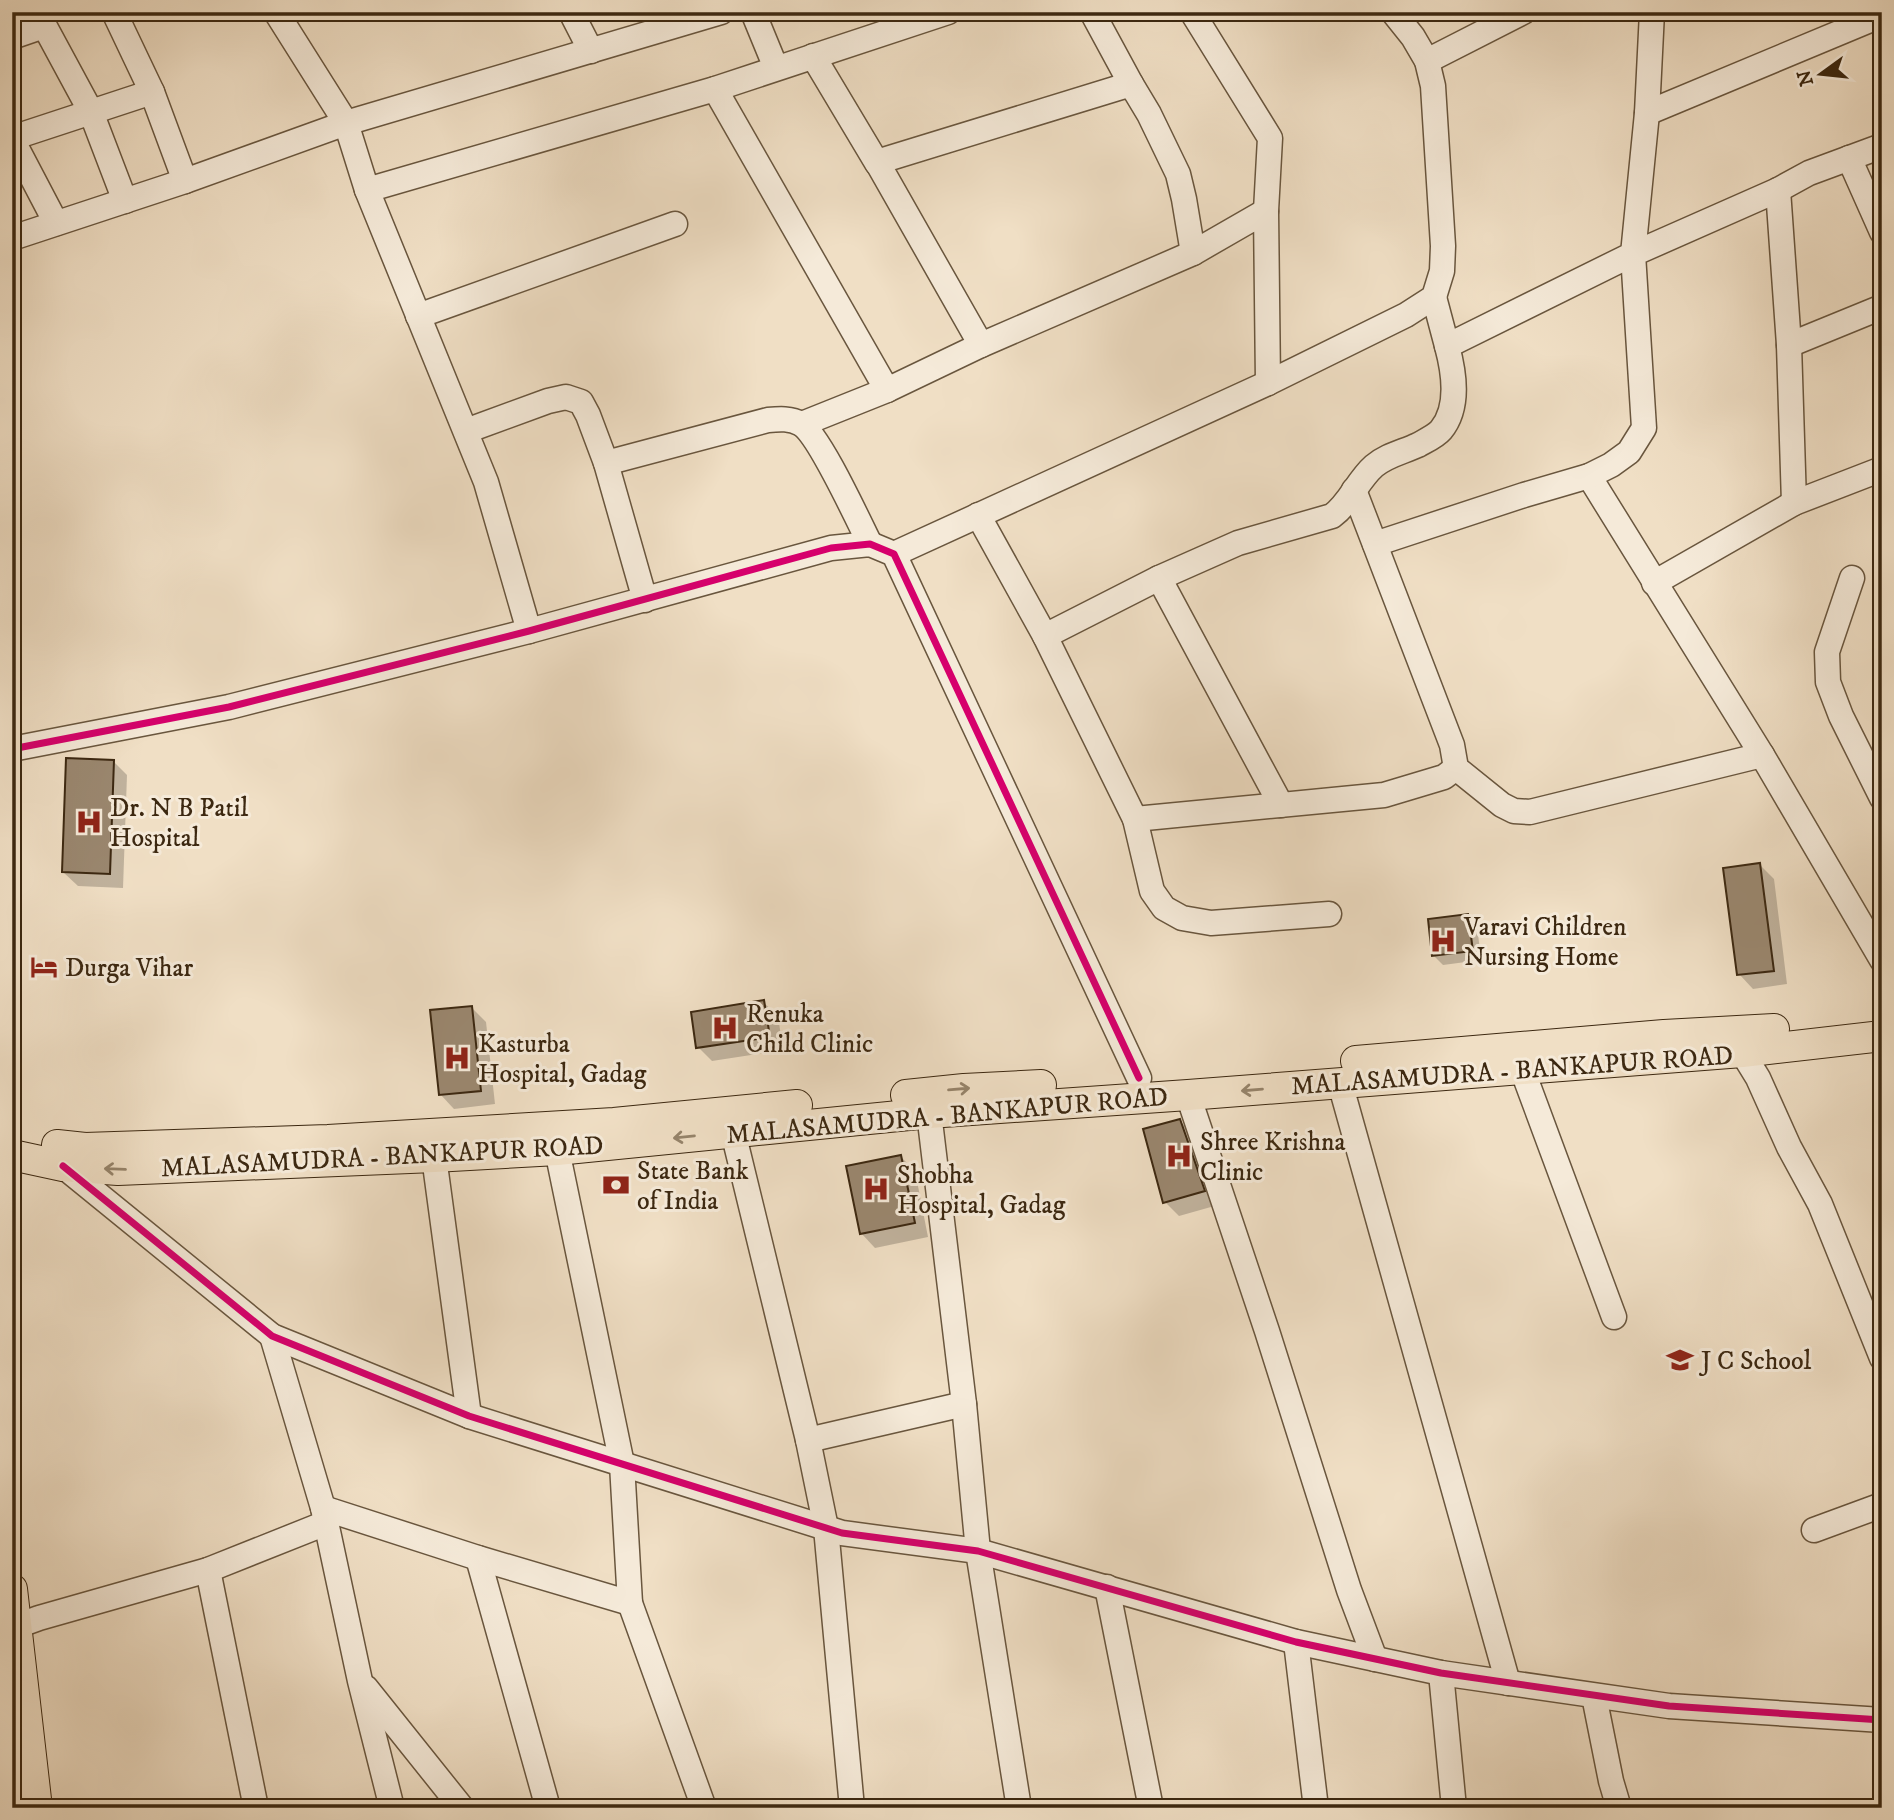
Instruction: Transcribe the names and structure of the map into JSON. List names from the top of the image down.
{
  "streets": {
    "main road": ["MALASAMUDRA - BANKAPUR ROAD"]
  },
  "places": {
    "hospital": [
      "Dr. N B Patil Hospital",
      "Varavi Children Nursing Home",
      "Renuka Child Clinic",
      "Kasturba Hospital, Gadag",
      "Shree Krishna Clinic",
      "Shobha Hospital, Gadag"
    ],
    "hotel": ["Durga Vihar"],
    "bank": ["State Bank of India"],
    "school or university": ["J C School"]
  },
  "north": "left"
}
